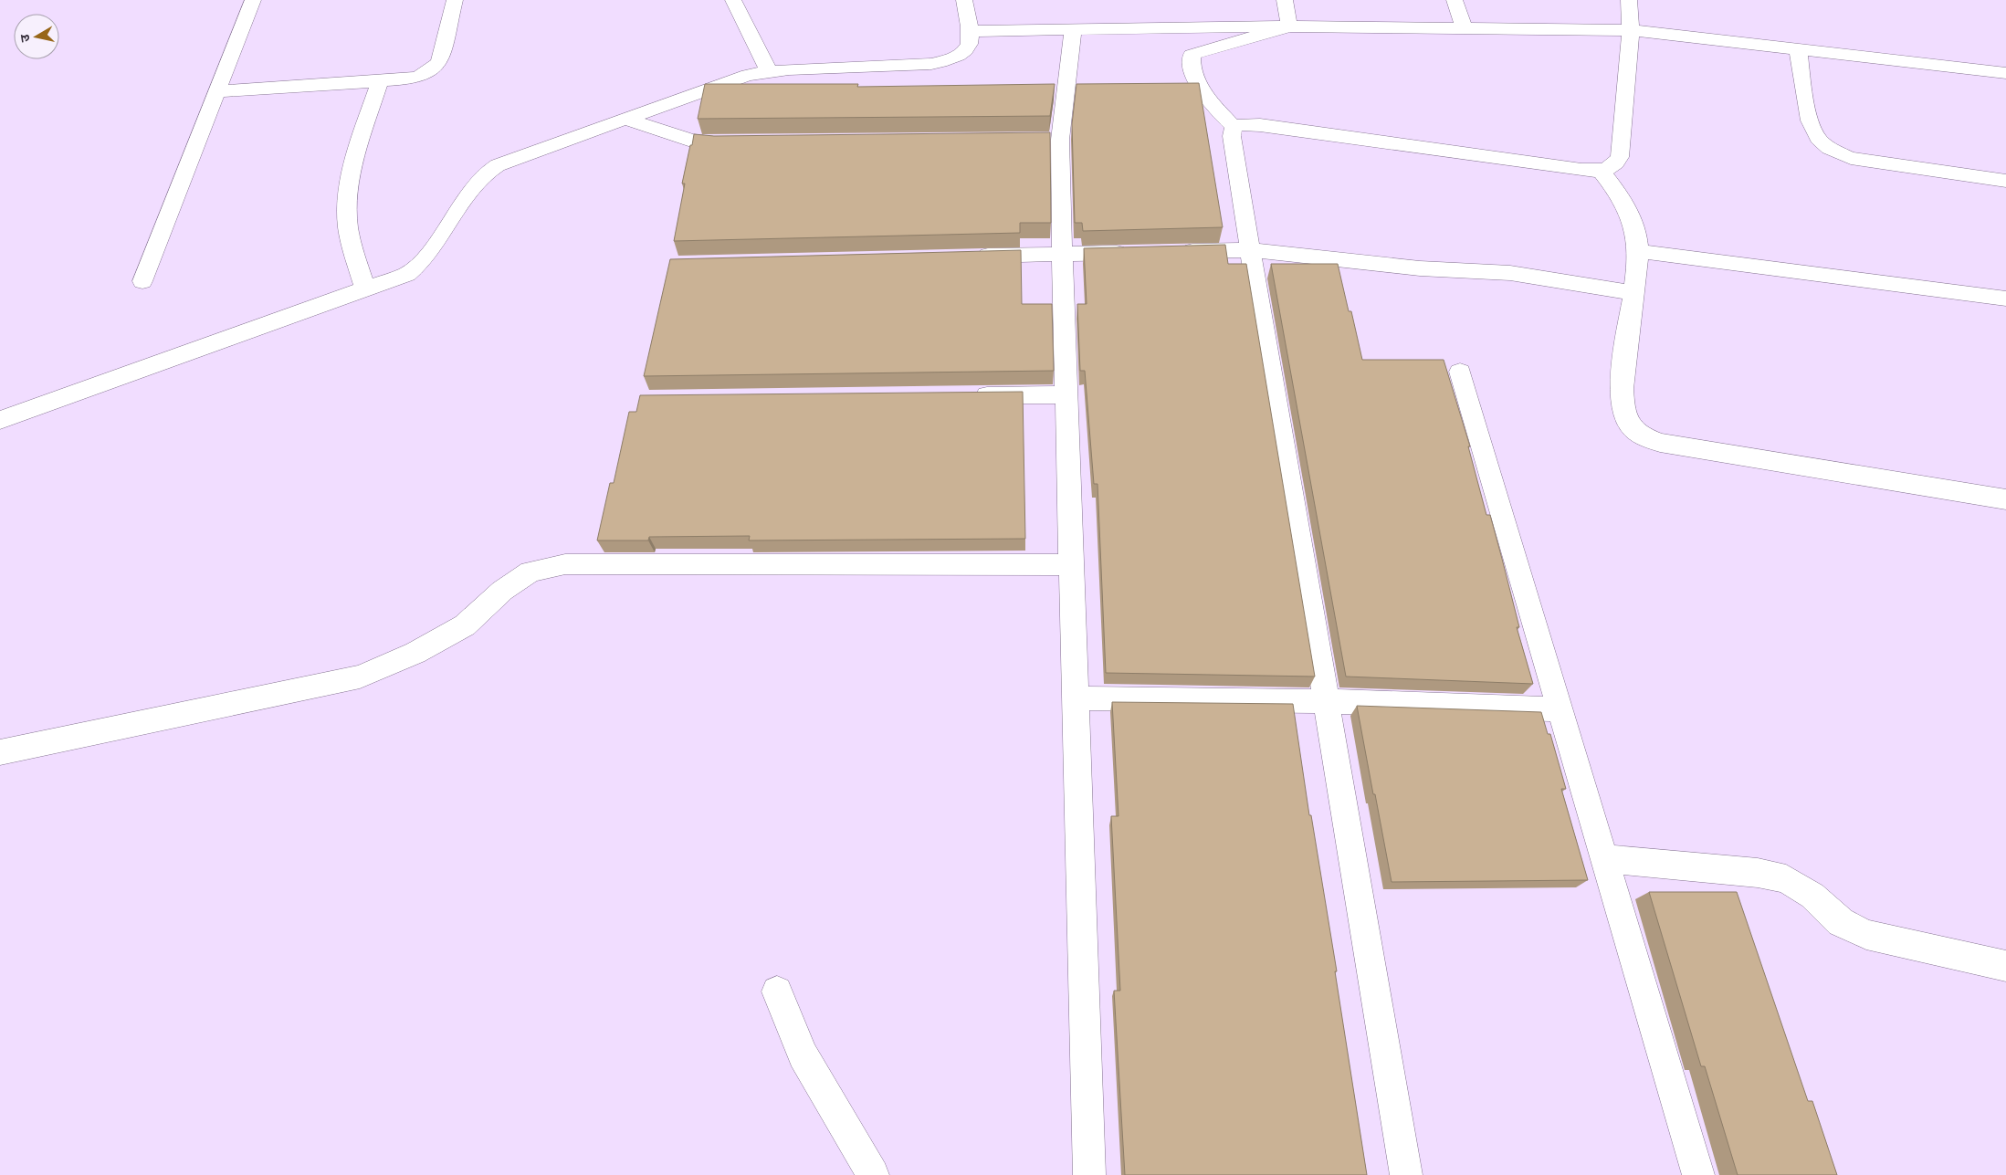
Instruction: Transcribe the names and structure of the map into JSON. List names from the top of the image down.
{
  "north": "left"
}
